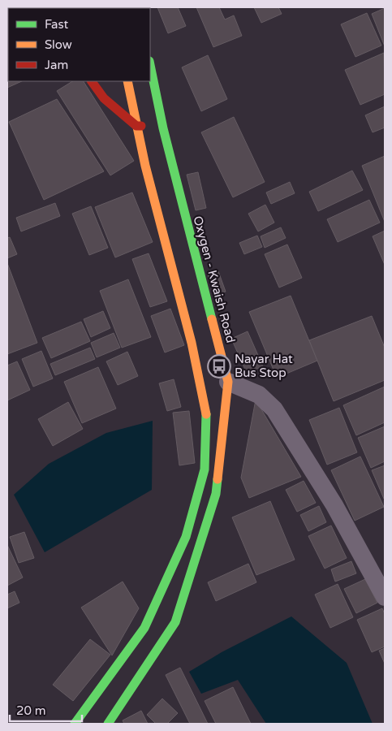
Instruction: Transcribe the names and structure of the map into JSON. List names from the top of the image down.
{
  "streets": {
    "main road": ["Oxygen - Kwaish Road"]
  },
  "places": {
    "bus stop": ["Nayar Hat Bus Stop"]
  },
  "legend": ["Fast", "Slow", "Jam"],
  "scale_bar": "20 m"
}
